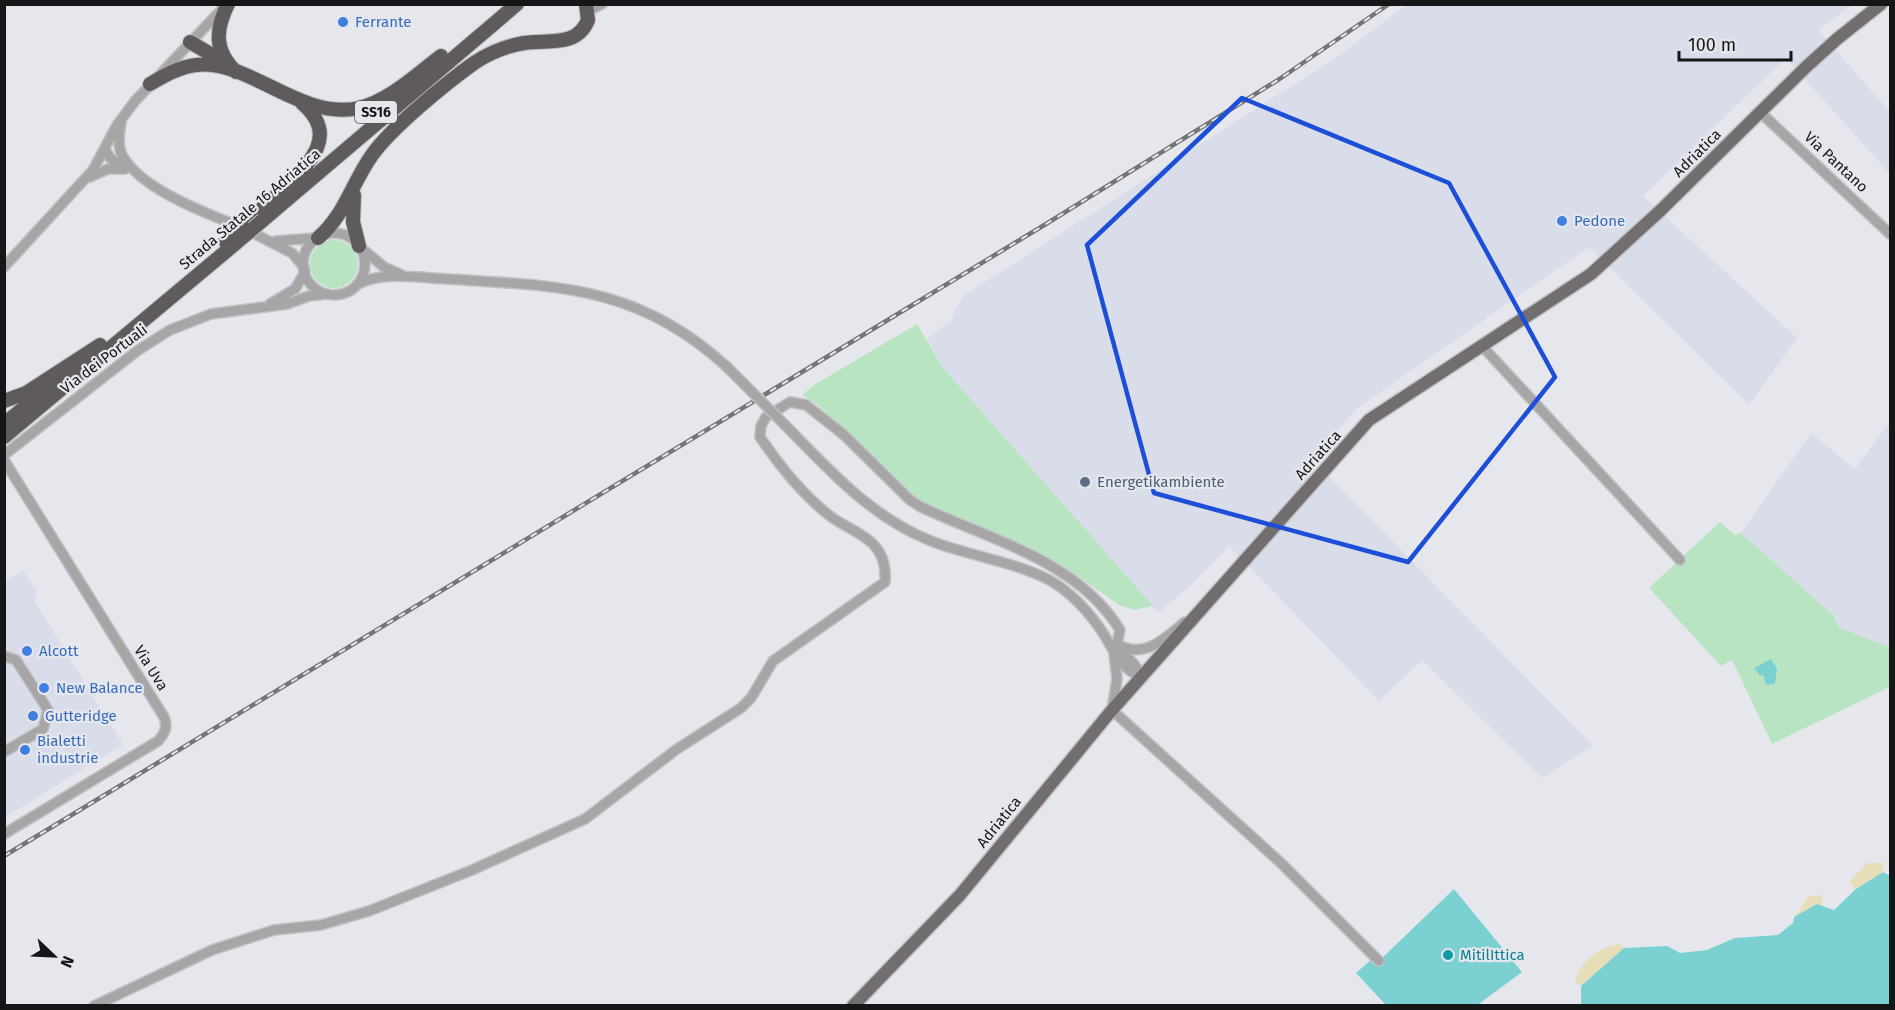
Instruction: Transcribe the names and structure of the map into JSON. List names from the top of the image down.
{
  "streets": {
    "highway": ["SS16", "Strada Statale 16 Adriatica"],
    "main road": ["Adriatica"],
    "street": ["Via Pantano", "Via dei Portuali", "Via Uva"]
  },
  "crossings": [
    ["SS16", "Strada Statale 16 Adriatica"],
    ["SS16", "Via dei Portuali"],
    ["Adriatica", "Via Pantano"]
  ],
  "places": [
    "Ferrante",
    "Pedone",
    "Energetikambiente",
    "Alcott",
    "New Balance",
    "Gutteridge",
    "Bialetti industrie",
    "MitilIttica"
  ],
  "scale_bar": "100 m",
  "north": "bottom right"
}
